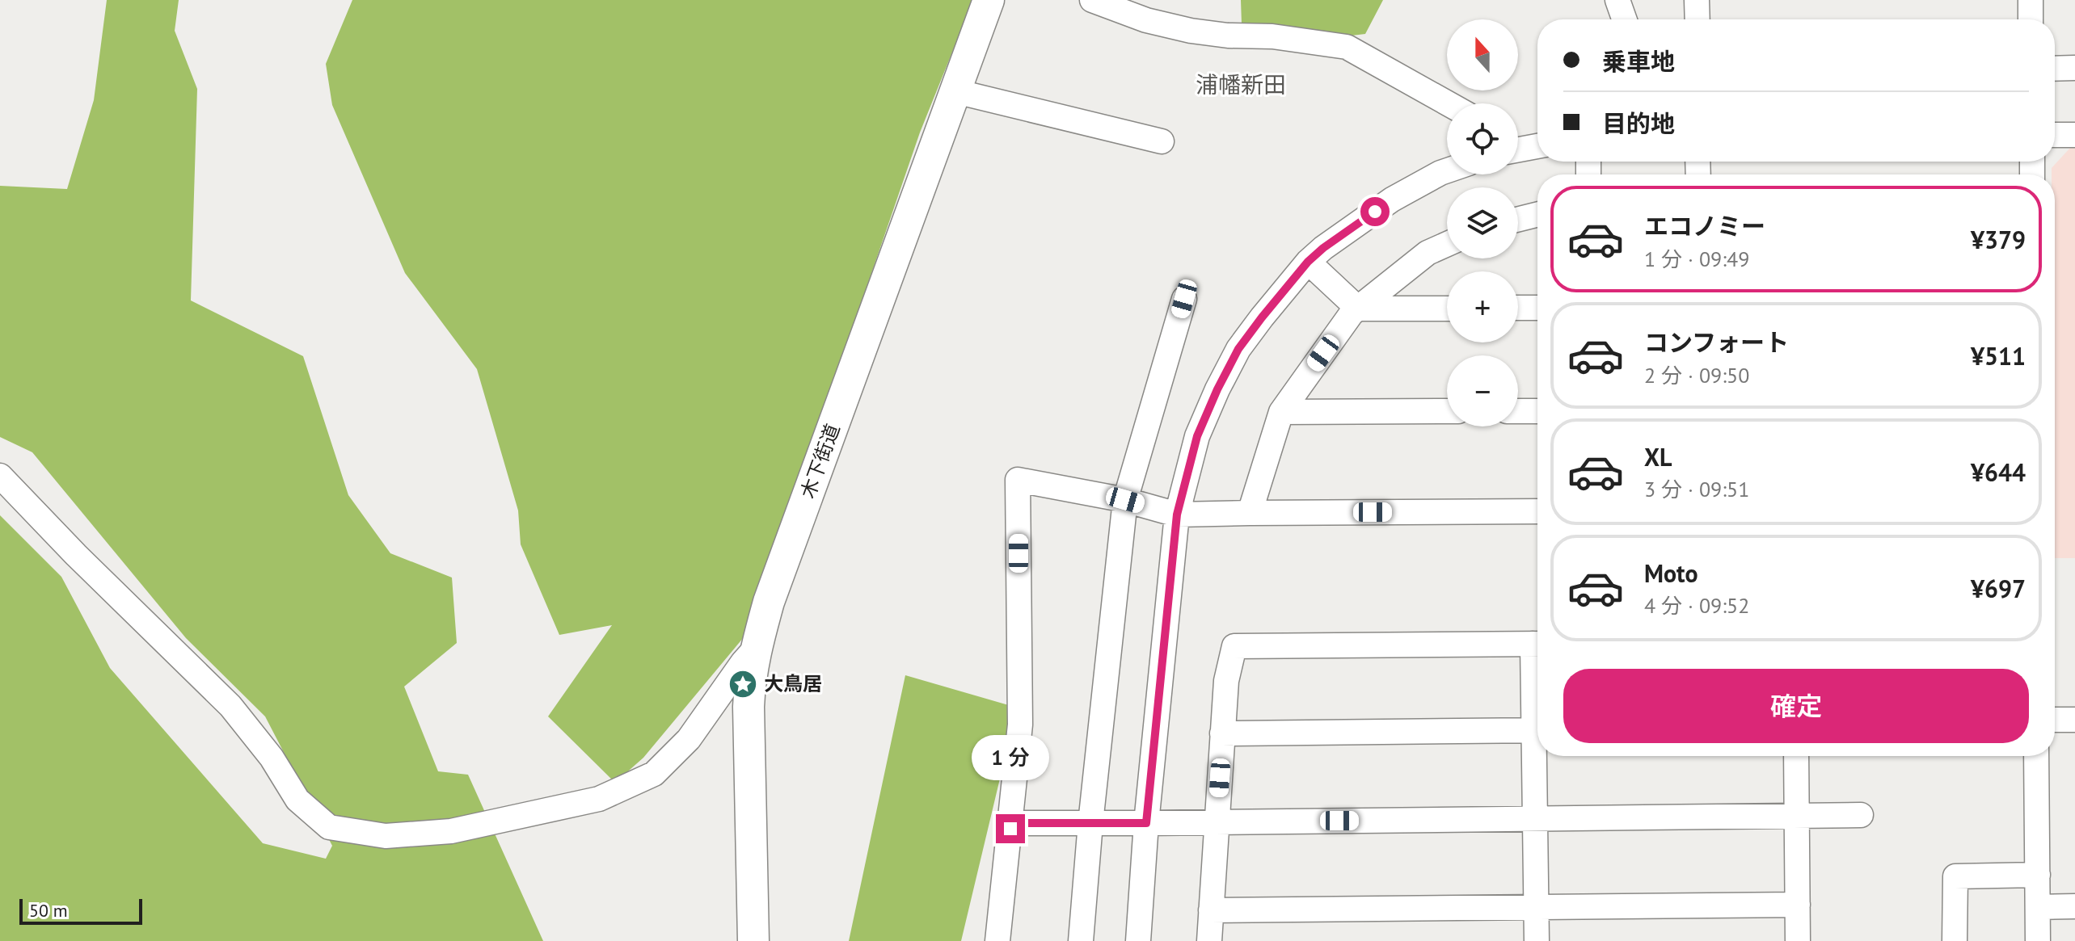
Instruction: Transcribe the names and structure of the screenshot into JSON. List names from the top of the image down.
{
  "streets": {
    "main road": ["木下街道"]
  },
  "districts": ["浦幡新田"],
  "places": {
    "place": ["大鳥居"]
  },
  "scale_bar": "50 m",
  "north": "top",
  "page": {
    "map_buttons": ["+", "−"],
    "banner": ["乗車地", "目的地"],
    "list": [
      {
        "name": "エコノミー",
        "note": "1 分 · 09:49",
        "value": "¥379"
      },
      {
        "name": "コンフォート",
        "note": "2 分 · 09:50",
        "value": "¥511"
      },
      {
        "name": "XL",
        "note": "3 分 · 09:51",
        "value": "¥644"
      },
      {
        "name": "Moto",
        "note": "4 分 · 09:52",
        "value": "¥697"
      }
    ],
    "buttons": "確定",
    "bubble": "1 分",
    "scale": "50 m"
  }
}
